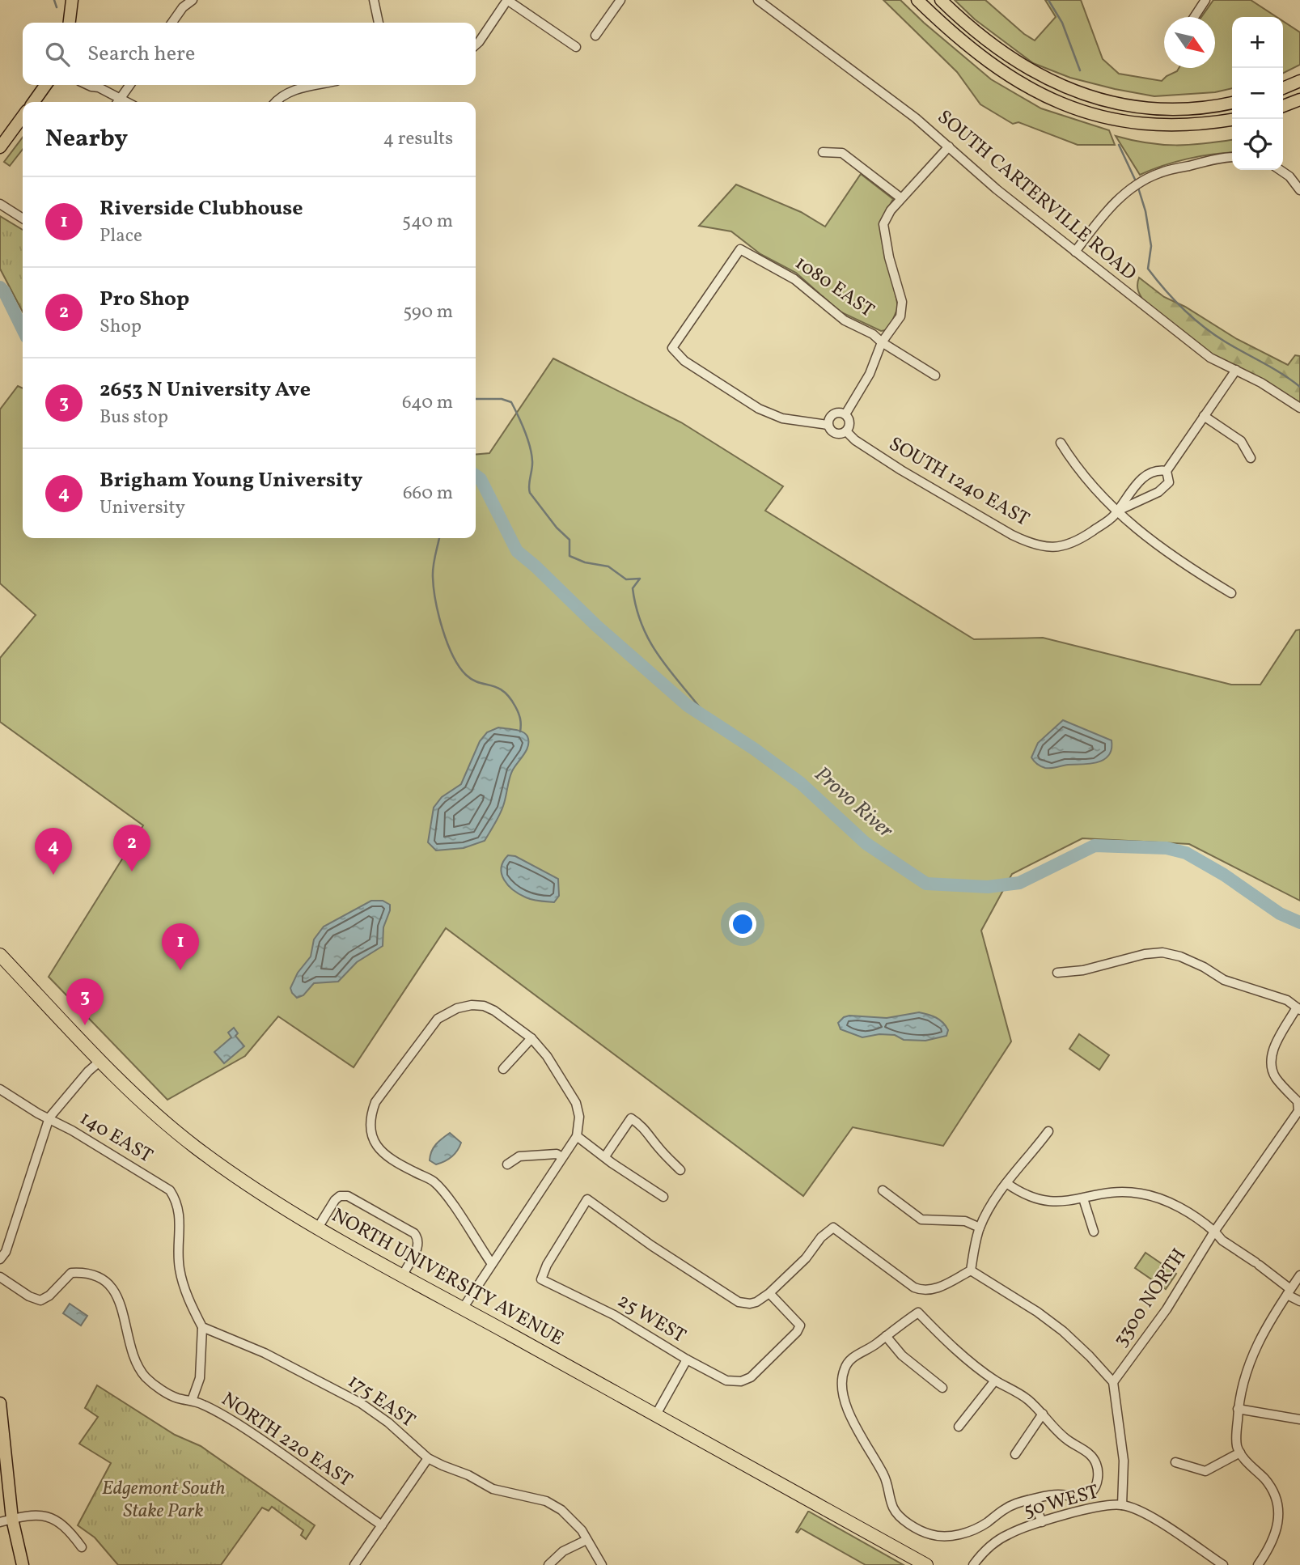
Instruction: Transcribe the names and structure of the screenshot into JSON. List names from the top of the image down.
{
  "streets": {
    "highway": ["NORTH UNIVERSITY AVENUE"],
    "street": [
      "SOUTH CARTERVILLE ROAD",
      "1080 EAST",
      "SOUTH 1240 EAST",
      "140 EAST",
      "3300 NORTH",
      "25 WEST",
      "175 EAST",
      "NORTH 220 EAST",
      "50 WEST"
    ]
  },
  "crossings": [
    ["1080 EAST", "SOUTH 1240 EAST"],
    ["140 EAST", "175 EAST"]
  ],
  "water": ["Provo River"],
  "parks": ["Edgemont South Stake Park"],
  "north": "bottom right",
  "page": {
    "map_buttons": ["+", "−"],
    "search": "Search here",
    "heading": ["Nearby", "4 results"],
    "list": [
      {
        "mark": "1",
        "name": "Riverside Clubhouse",
        "note": "Place",
        "value": "540 m"
      },
      {
        "mark": "2",
        "name": "Pro Shop",
        "note": "Shop",
        "value": "590 m"
      },
      {
        "mark": "3",
        "name": "2653 N University Ave",
        "note": "Bus stop",
        "value": "640 m"
      },
      {
        "mark": "4",
        "name": "Brigham Young University",
        "note": "University",
        "value": "660 m"
      }
    ],
    "pins": [
      "2",
      "4",
      "1",
      "3"
    ]
  }
}
